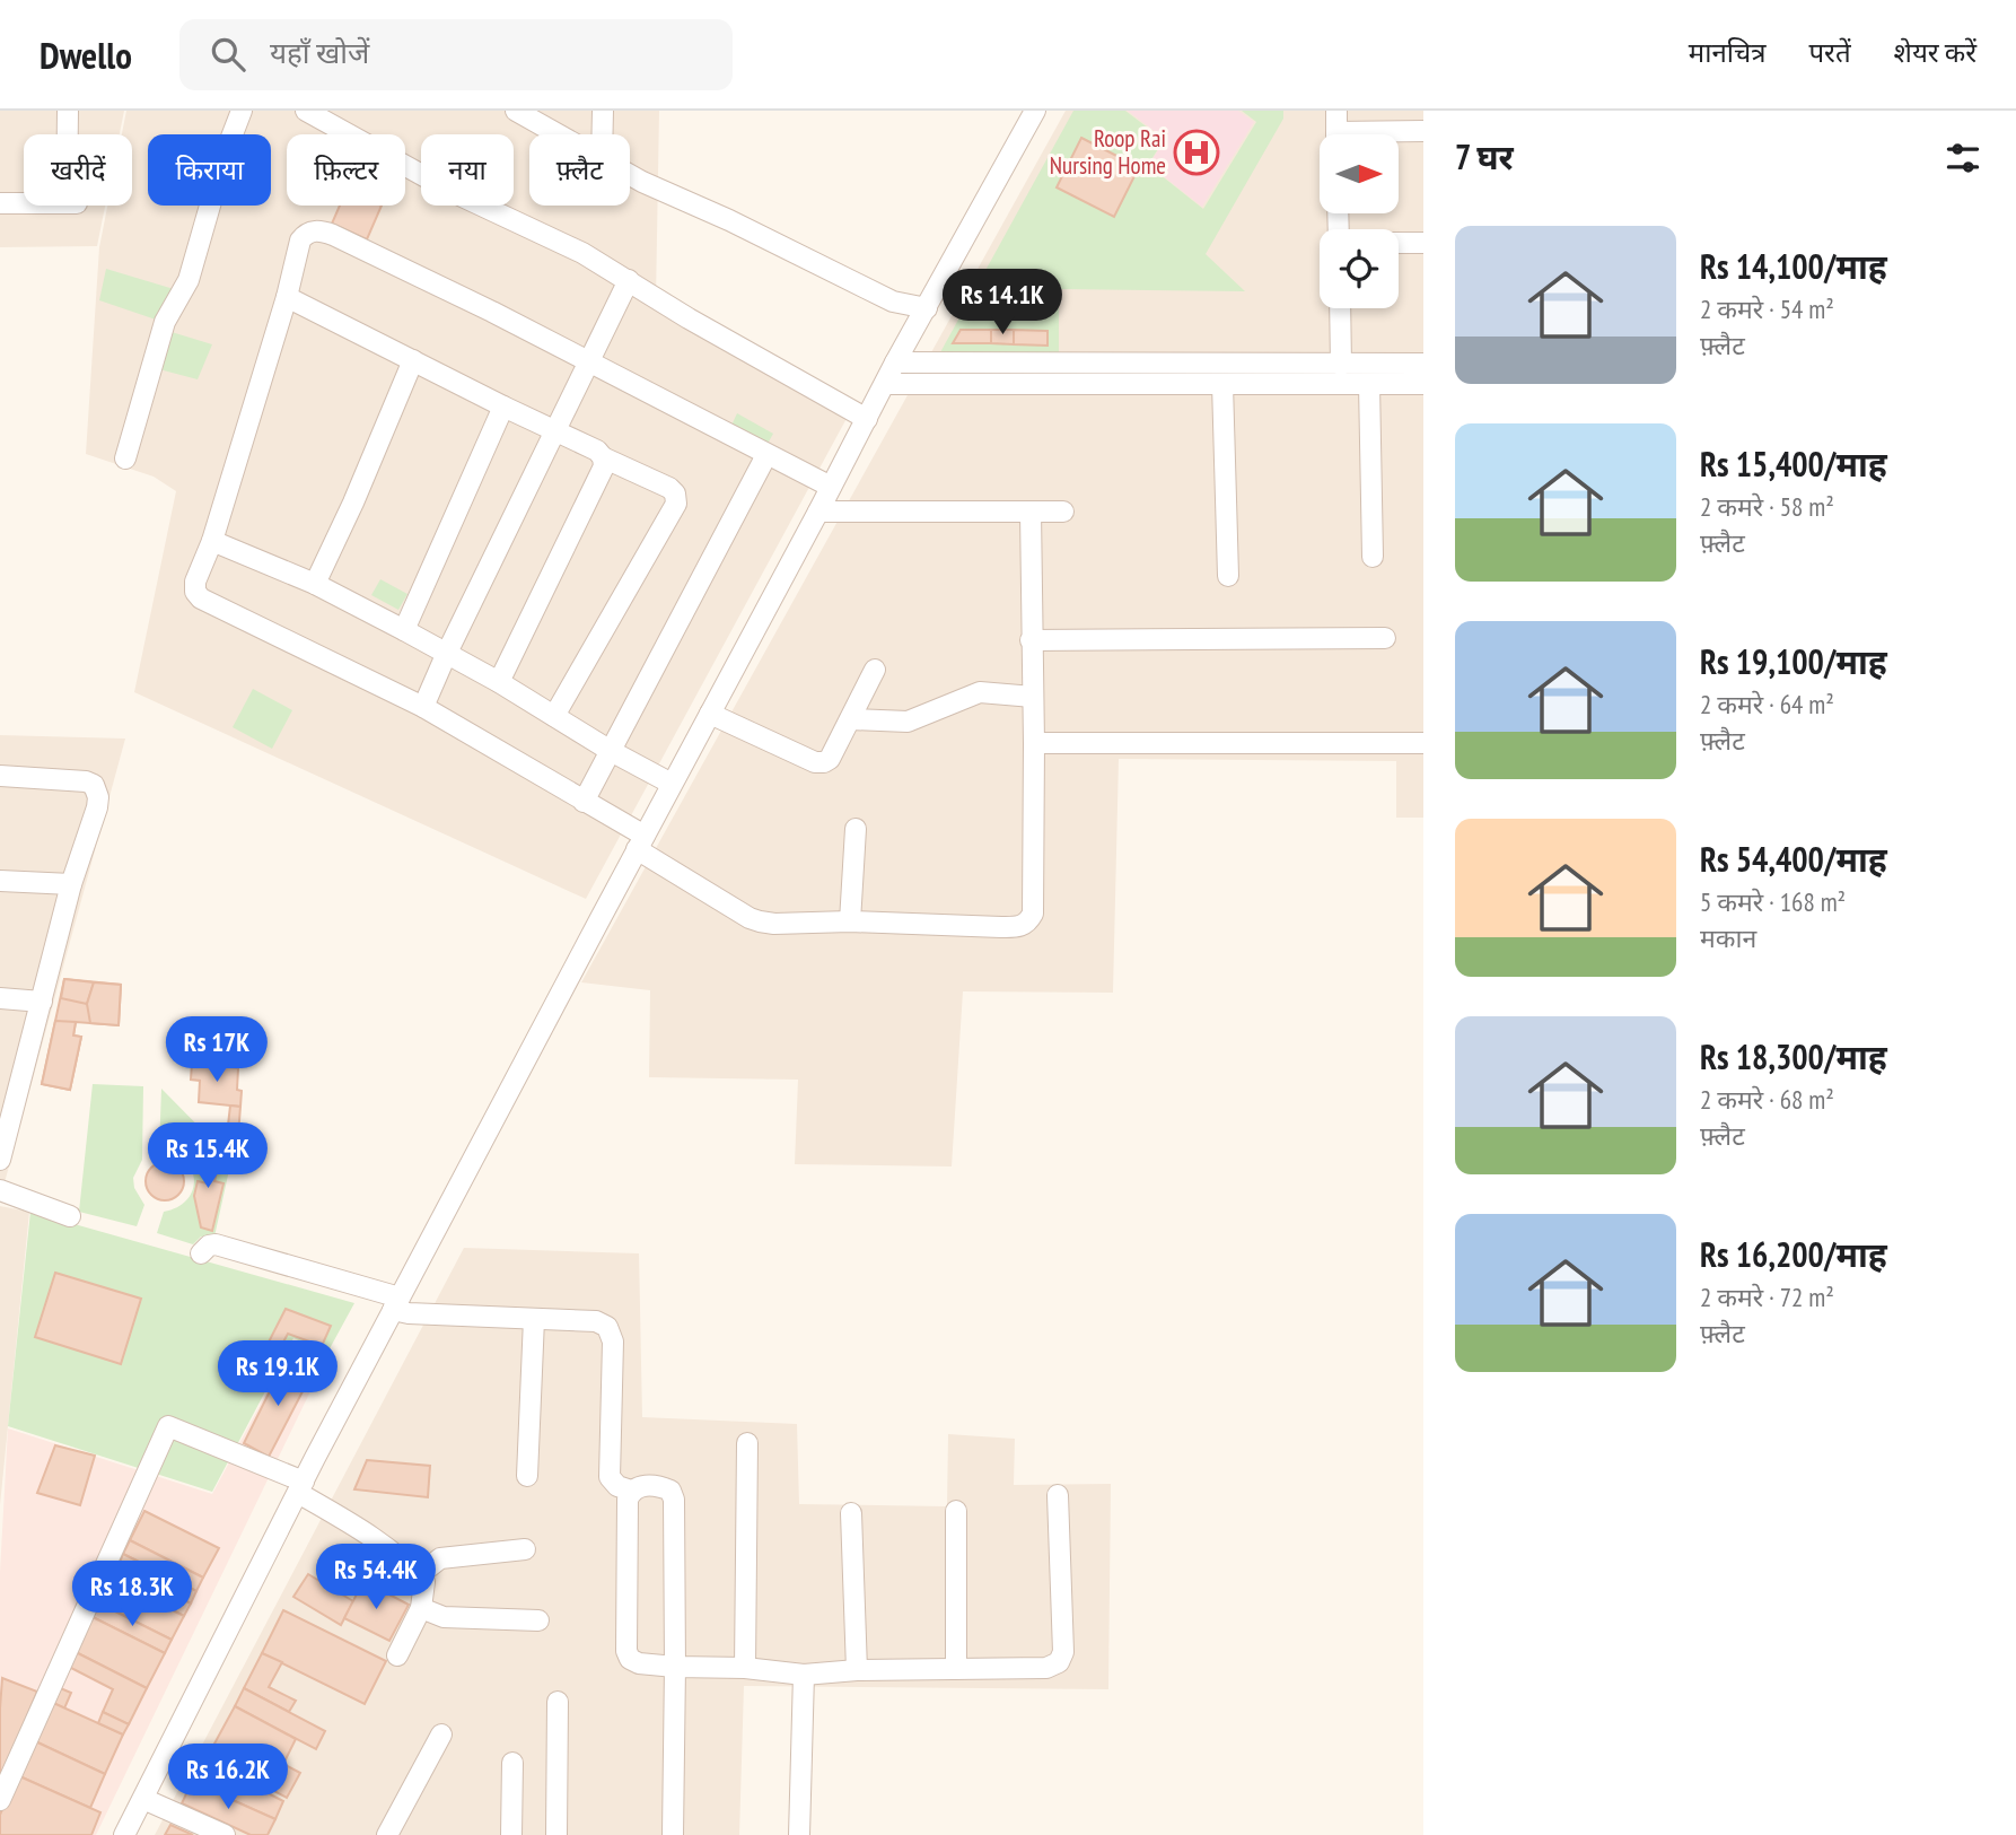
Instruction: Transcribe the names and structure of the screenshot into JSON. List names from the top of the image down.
{
  "places": {
    "hospital": ["Roop Rai Nursing Home"]
  },
  "north": "right",
  "page": {
    "header": "Dwello",
    "search": "यहाँ खोजें",
    "nav": ["मानचित्र", "परतें", "शेयर करें"],
    "heading": "7 घर",
    "chip": [
      "खरीदें",
      "किराया",
      "फ़िल्टर",
      "नया",
      "फ़्लैट"
    ],
    "list": [
      {
        "name": "Rs 14,100/माह",
        "note": "2 कमरे · 54 m² · फ़्लैट"
      },
      {
        "name": "Rs 15,400/माह",
        "note": "2 कमरे · 58 m² · फ़्लैट"
      },
      {
        "name": "Rs 19,100/माह",
        "note": "2 कमरे · 64 m² · फ़्लैट"
      },
      {
        "name": "Rs 54,400/माह",
        "note": "5 कमरे · 168 m² · मकान"
      },
      {
        "name": "Rs 18,300/माह",
        "note": "2 कमरे · 68 m² · फ़्लैट"
      },
      {
        "name": "Rs 16,200/माह",
        "note": "2 कमरे · 72 m² · फ़्लैट"
      }
    ],
    "price": [
      "Rs 14.1K",
      "Rs 17K",
      "Rs 15.4K",
      "Rs 19.1K",
      "Rs 54.4K",
      "Rs 18.3K",
      "Rs 16.2K"
    ]
  }
}
